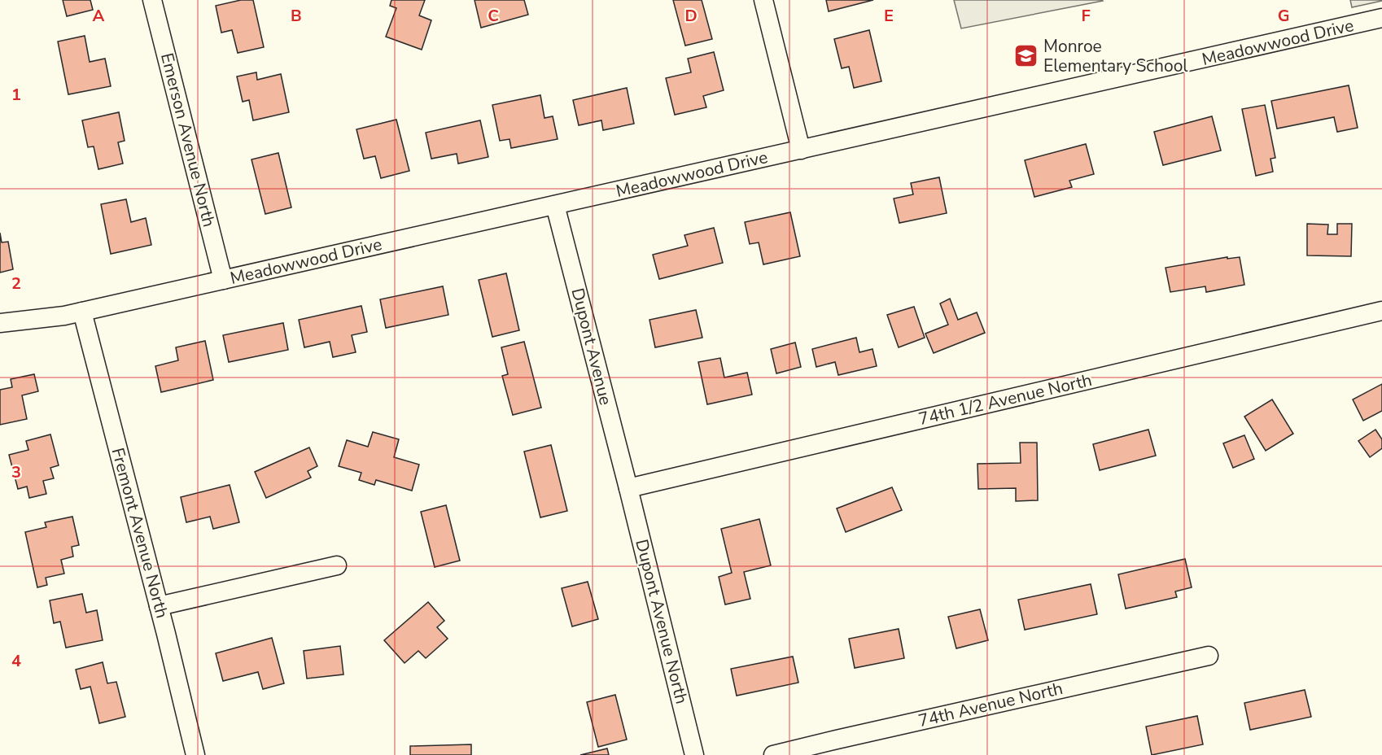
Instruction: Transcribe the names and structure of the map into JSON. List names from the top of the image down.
{
  "streets": {
    "street": [
      "Meadowwood Drive",
      "Emerson Avenue North",
      "Dupont Avenue",
      "74th 1/2 Avenue North",
      "Fremont Avenue North",
      "Dupont Avenue North",
      "74th Avenue North"
    ]
  },
  "crossings": [
    ["Meadowwood Drive", "Emerson Avenue North"],
    ["Meadowwood Drive", "Dupont Avenue"],
    ["Meadowwood Drive", "Fremont Avenue North"],
    ["Dupont Avenue", "74th 1/2 Avenue North"],
    ["Dupont Avenue", "Dupont Avenue North"],
    ["74th 1/2 Avenue North", "Dupont Avenue North"]
  ],
  "places": {
    "school or university": ["Monroe Elementary School"]
  },
  "grid": {
    "columns": [
      "A",
      "B",
      "C",
      "D",
      "E",
      "F",
      "G"
    ],
    "rows": [
      "1",
      "2",
      "3",
      "4"
    ]
  }
}
